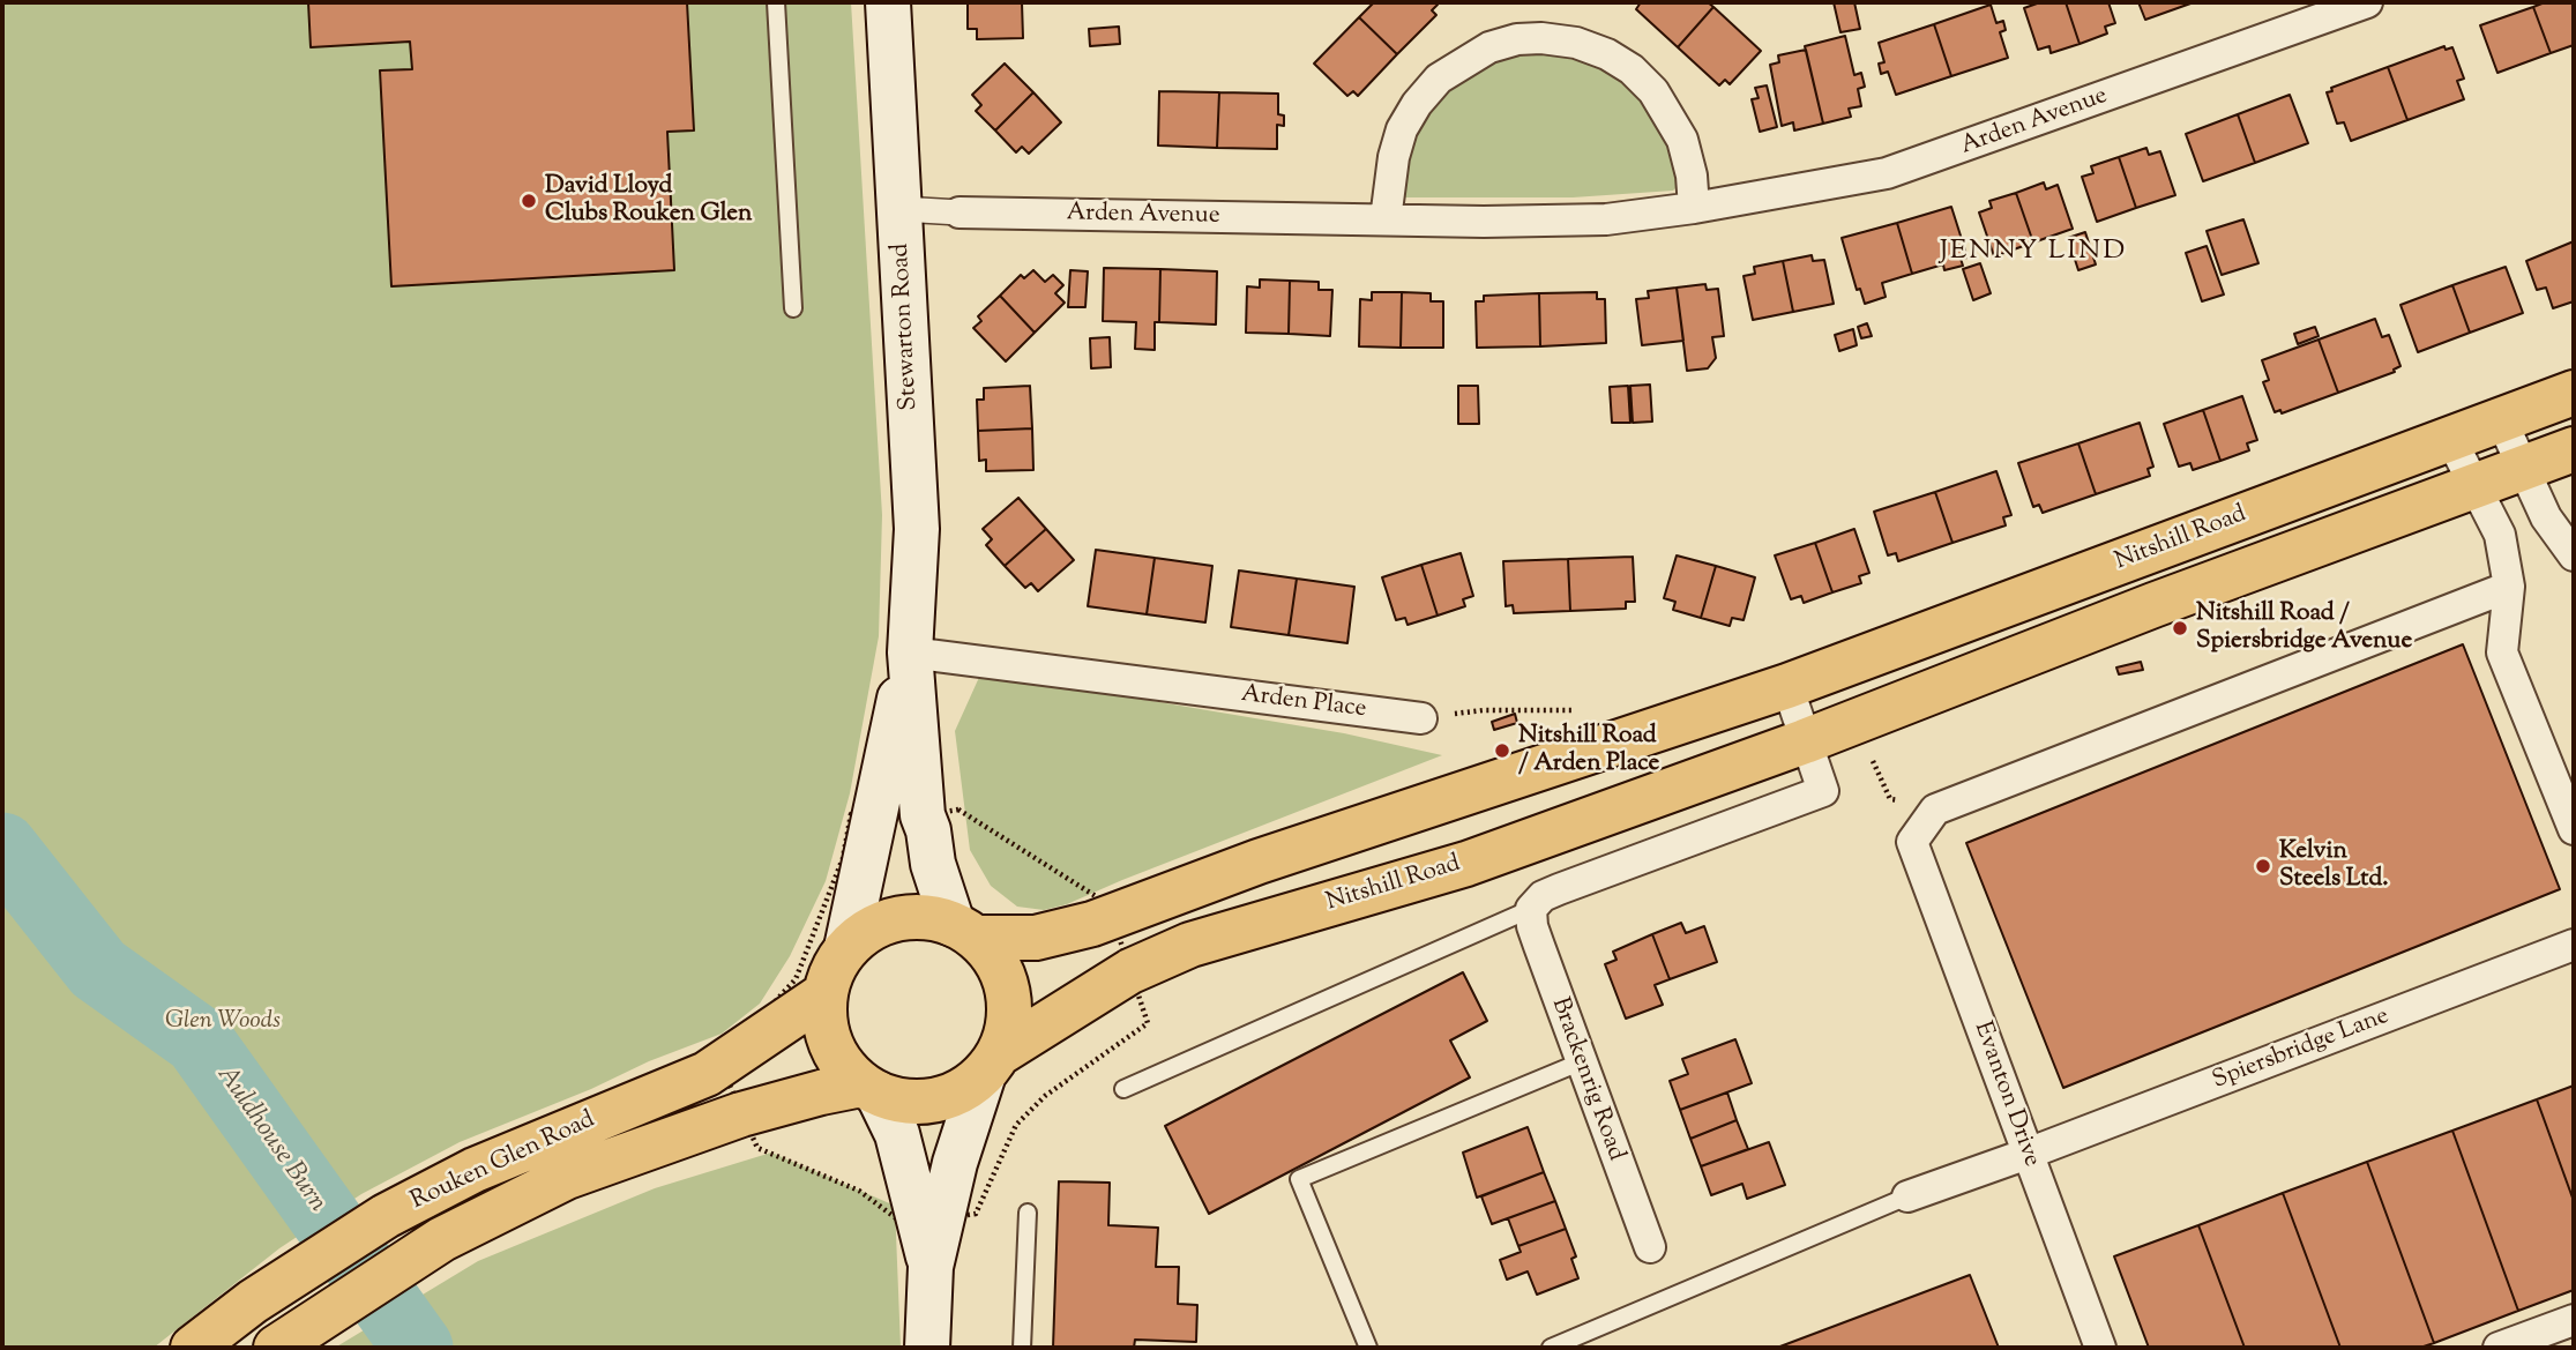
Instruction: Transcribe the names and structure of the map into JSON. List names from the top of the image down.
{
  "streets": {
    "main road": ["Stewarton Road", "Nitshill Road", "Rouken Glen Road"],
    "street": [
      "Arden Avenue",
      "Arden Place",
      "Spiersbridge Lane",
      "Brackenrig Road",
      "Evanton Drive"
    ]
  },
  "crossings": [
    ["Arden Avenue", "Stewarton Road"],
    ["Stewarton Road", "Nitshill Road"],
    ["Stewarton Road", "Arden Place"],
    ["Stewarton Road", "Rouken Glen Road"],
    ["Nitshill Road", "Rouken Glen Road"],
    ["Spiersbridge Lane", "Evanton Drive"]
  ],
  "districts": ["JENNY LIND"],
  "water": ["Auldhouse Burn"],
  "parks": ["Glen Woods"],
  "places": [
    "David Lloyd Clubs Rouken Glen",
    "Nitshill Road / Spiersbridge Avenue",
    "Nitshill Road / Arden Place",
    "Kelvin Steels Ltd."
  ]
}
